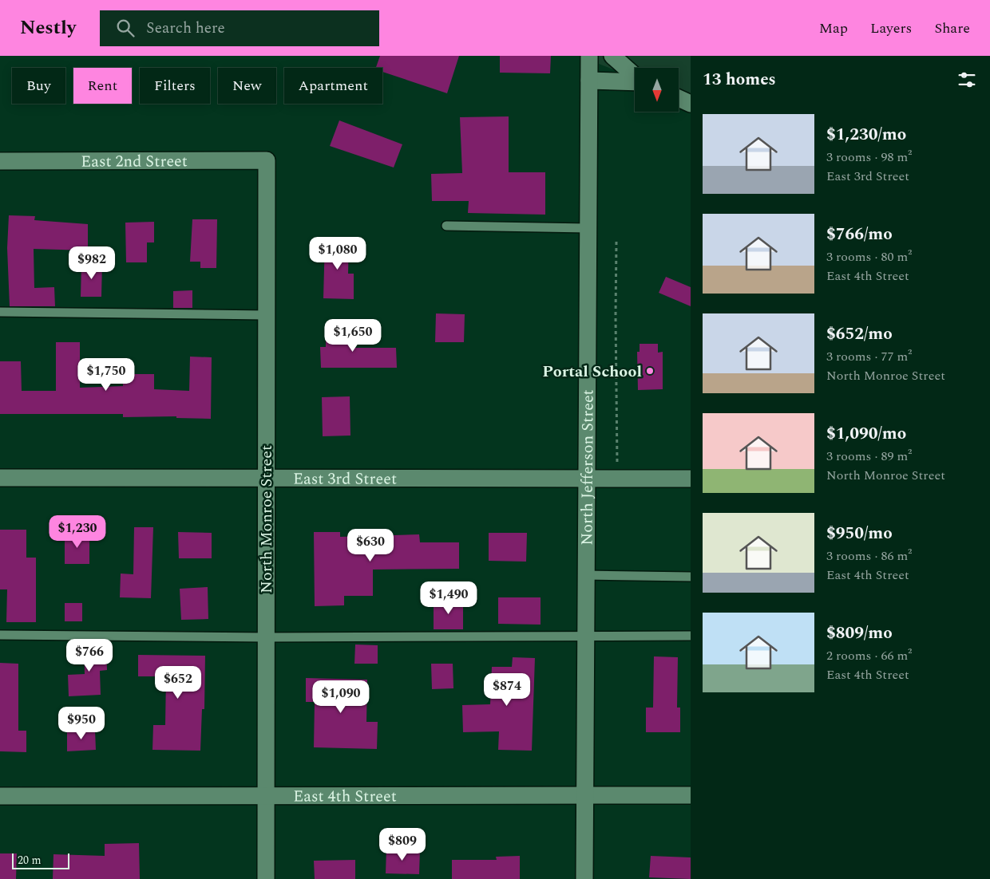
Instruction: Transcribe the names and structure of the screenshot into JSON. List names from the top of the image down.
{
  "streets": {
    "street": [
      "East 2nd Street",
      "North Jefferson Street",
      "East 3rd Street",
      "North Monroe Street",
      "East 4th Street"
    ]
  },
  "crossings": [
    ["East 2nd Street", "North Monroe Street"],
    ["North Jefferson Street", "East 3rd Street"],
    ["North Jefferson Street", "East 4th Street"],
    ["East 3rd Street", "North Monroe Street"],
    ["North Monroe Street", "East 4th Street"]
  ],
  "places": ["Portal School"],
  "scale_bar": "20 m",
  "north": "bottom",
  "page": {
    "header": "Nestly",
    "search": "Search here",
    "nav": ["Map", "Layers", "Share"],
    "heading": "13 homes",
    "chip": [
      "Buy",
      "Rent",
      "Filters",
      "New",
      "Apartment"
    ],
    "list": [
      {
        "name": "$1,230/mo",
        "note": "3 rooms · 98 m² · East 3rd Street"
      },
      {
        "name": "$766/mo",
        "note": "3 rooms · 80 m² · East 4th Street"
      },
      {
        "name": "$652/mo",
        "note": "3 rooms · 77 m² · North Monroe Street"
      },
      {
        "name": "$1,090/mo",
        "note": "3 rooms · 89 m² · North Monroe Street"
      },
      {
        "name": "$950/mo",
        "note": "3 rooms · 86 m² · East 4th Street"
      },
      {
        "name": "$809/mo",
        "note": "2 rooms · 66 m² · East 4th Street"
      }
    ],
    "price": [
      "$1,080",
      "$982",
      "$1,650",
      "$1,750",
      "$1,230",
      "$630",
      "$1,490",
      "$766",
      "$652",
      "$874",
      "$1,090",
      "$950",
      "$809"
    ],
    "scale": "20 m"
  }
}
